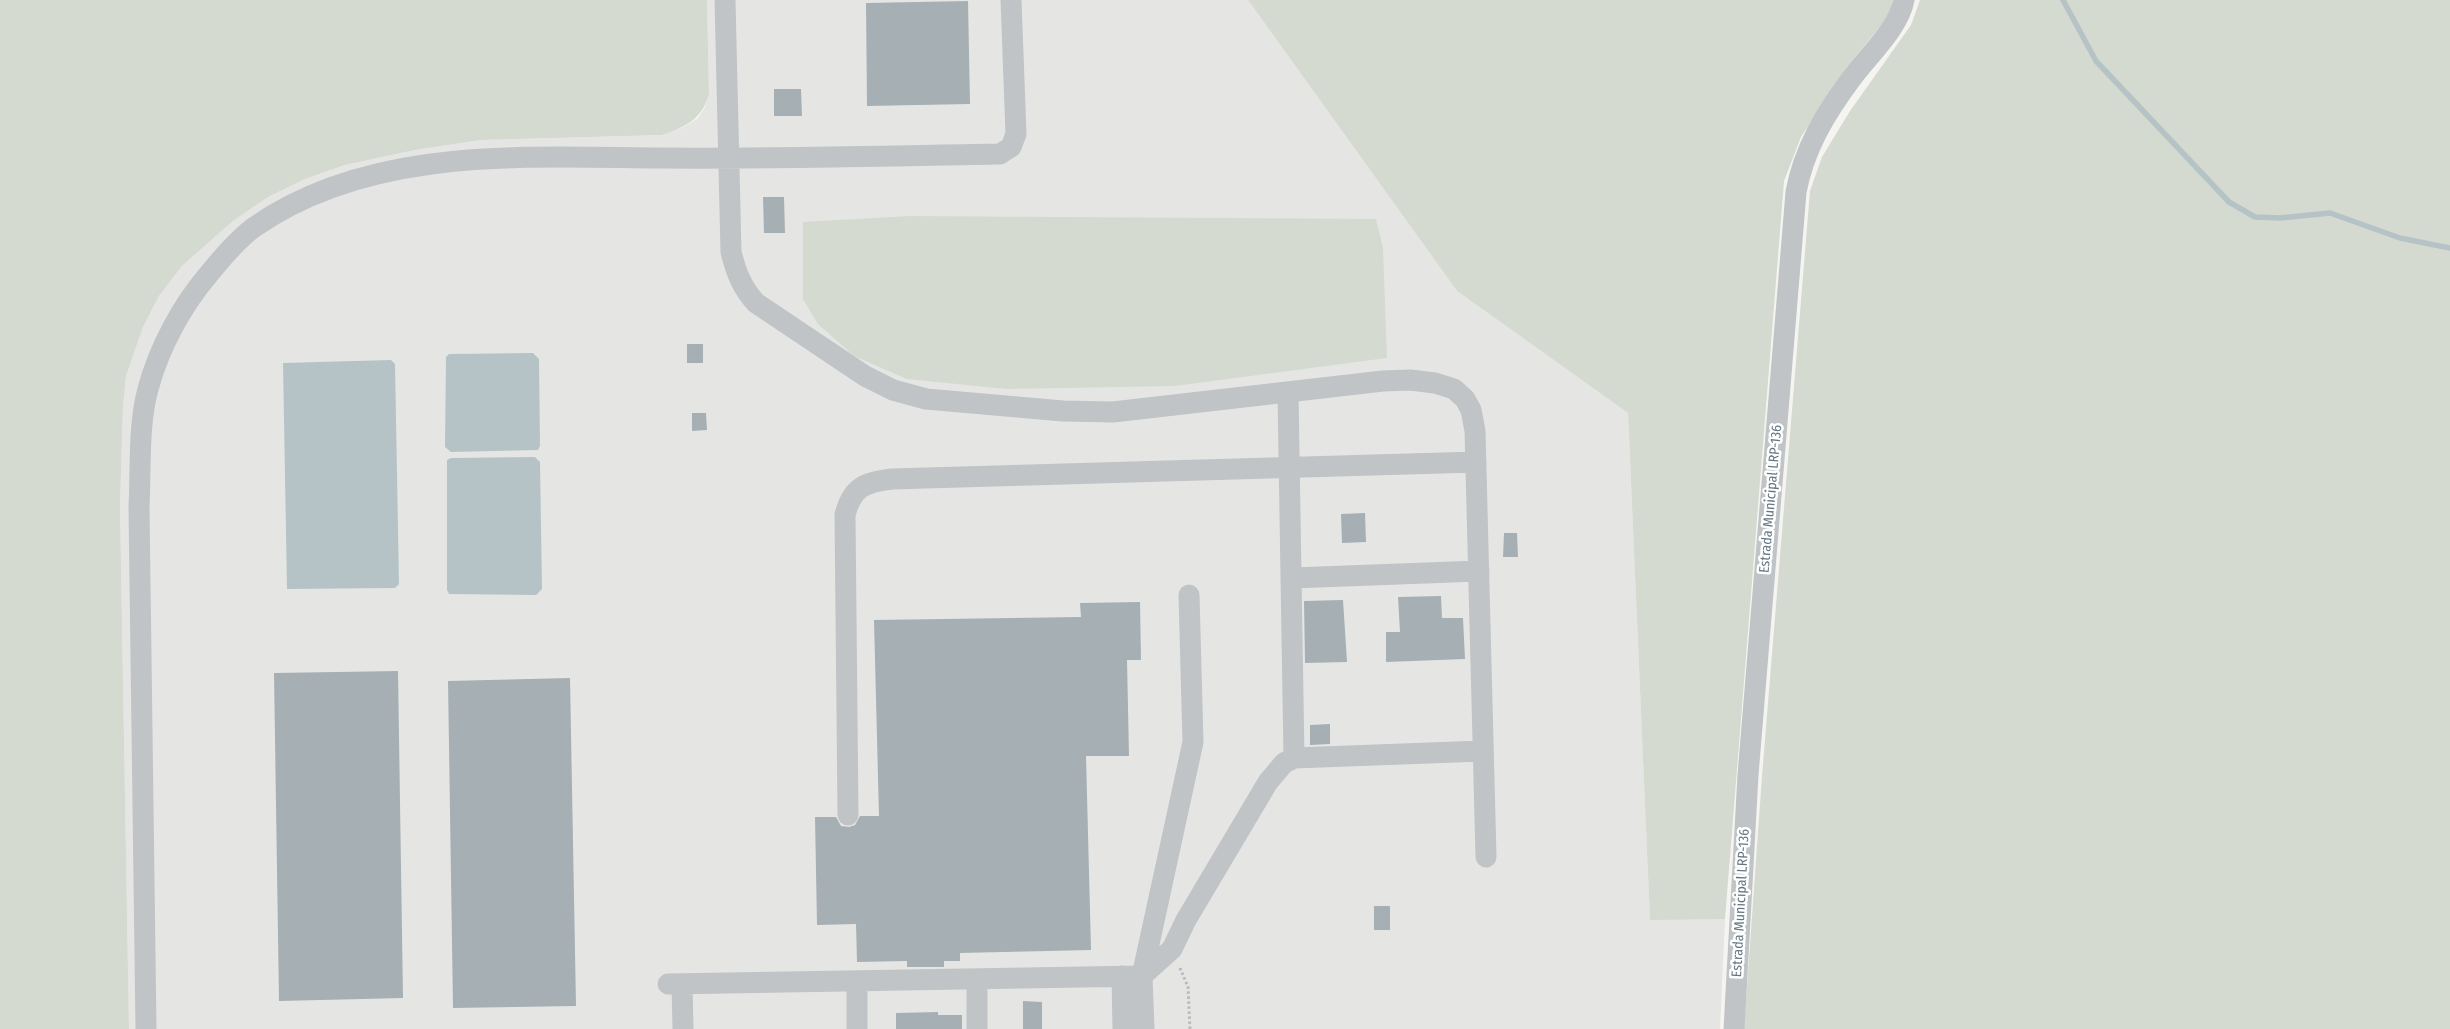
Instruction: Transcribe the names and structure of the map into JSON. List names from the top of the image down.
{
  "streets": {
    "street": ["Estrada Municipal LRP-136"]
  }
}
